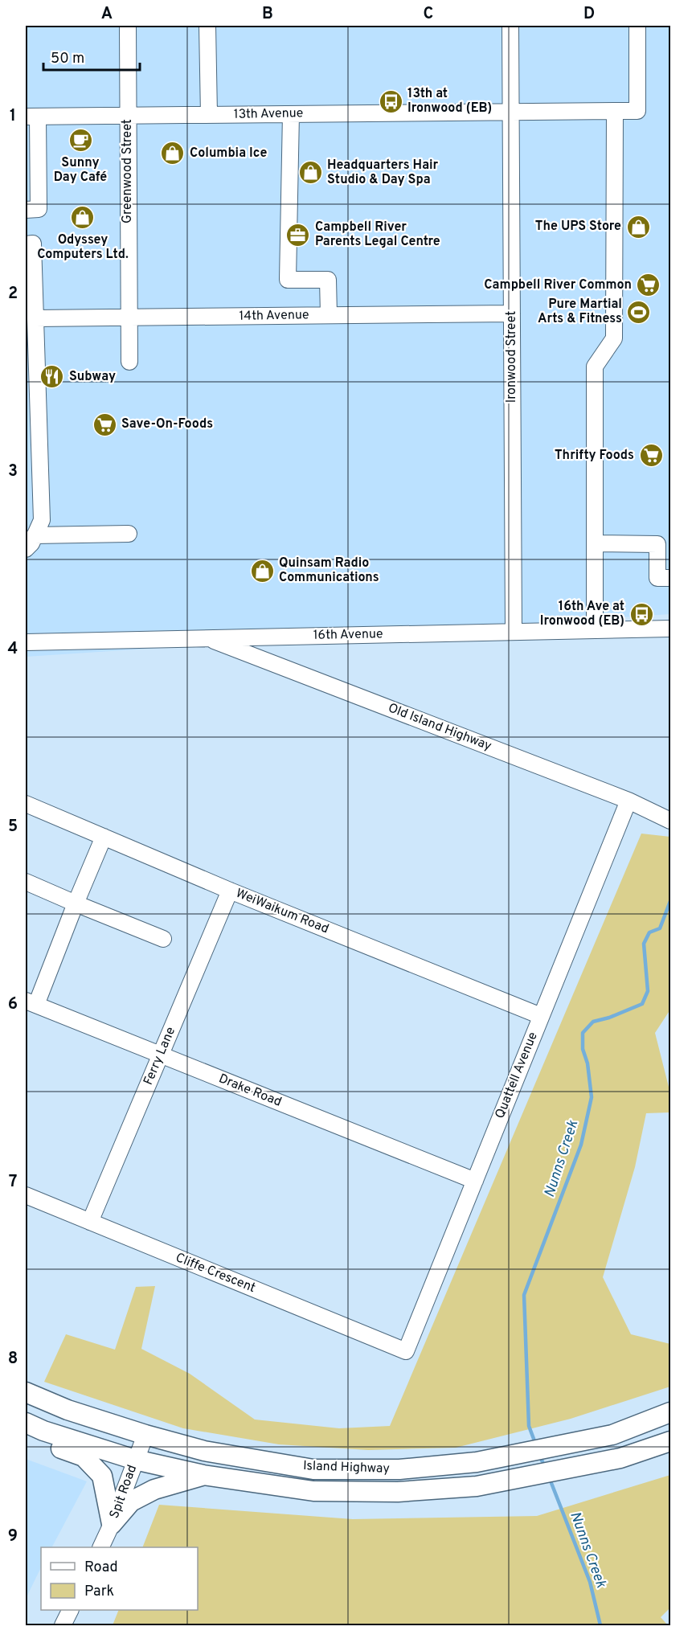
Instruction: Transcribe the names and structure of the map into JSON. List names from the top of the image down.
{
  "streets": {
    "main road": ["Island Highway"],
    "street": [
      "13th Avenue",
      "Greenwood Street",
      "14th Avenue",
      "Ironwood Street",
      "16th Avenue",
      "Old Island Highway",
      "WeiWaikum Road",
      "Ferry Lane",
      "Quattell Avenue",
      "Drake Road",
      "Cliffe Crescent",
      "Spit Road"
    ]
  },
  "crossings": [
    ["13th Avenue", "Greenwood Street"],
    ["13th Avenue", "Ironwood Street"],
    ["Greenwood Street", "14th Avenue"],
    ["14th Avenue", "Ironwood Street"],
    ["Ironwood Street", "16th Avenue"],
    ["16th Avenue", "Old Island Highway"],
    ["Old Island Highway", "Quattell Avenue"],
    ["WeiWaikum Road", "Ferry Lane"],
    ["WeiWaikum Road", "Quattell Avenue"],
    ["Ferry Lane", "Drake Road"],
    ["Ferry Lane", "Cliffe Crescent"],
    ["Quattell Avenue", "Drake Road"],
    ["Quattell Avenue", "Cliffe Crescent"],
    ["Island Highway", "Spit Road"]
  ],
  "water": ["Nunns Creek"],
  "places": {
    "bus stop": ["13th at Ironwood (EB)", "16th Ave at Ironwood (EB)"],
    "cafe": ["Sunny Day Café"],
    "shop": [
      "Columbia Ice",
      "Headquarters Hair Studio & Day Spa",
      "Odyssey Computers Ltd.",
      "The UPS Store",
      "Quinsam Radio Communications"
    ],
    "office": ["Campbell River Parents Legal Centre"],
    "supermarket": ["Campbell River Common", "Save-On-Foods", "Thrifty Foods"],
    "sports": ["Pure Martial Arts & Fitness"],
    "restaurant": ["Subway"]
  },
  "legend": ["Road", "Park"],
  "scale_bar": "50 m",
  "grid": {
    "columns": [
      "A",
      "B",
      "C",
      "D"
    ],
    "rows": [
      "1",
      "2",
      "3",
      "4",
      "5",
      "6",
      "7",
      "8",
      "9"
    ]
  }
}
